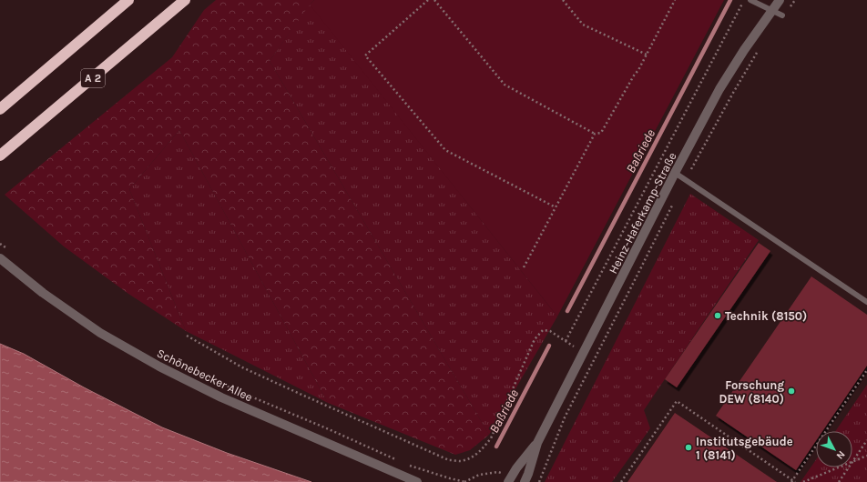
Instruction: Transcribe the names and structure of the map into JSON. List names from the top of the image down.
{
  "streets": {
    "highway": ["A 2"],
    "street": ["Heinz-Haferkamp-Straße", "Schönebecker Allee"]
  },
  "water": ["Baßriede"],
  "places": ["Technik (8150)", "Forschung DEW (8140)", "Institutsgebäude 1 (8141)"],
  "north": "bottom right"
}
